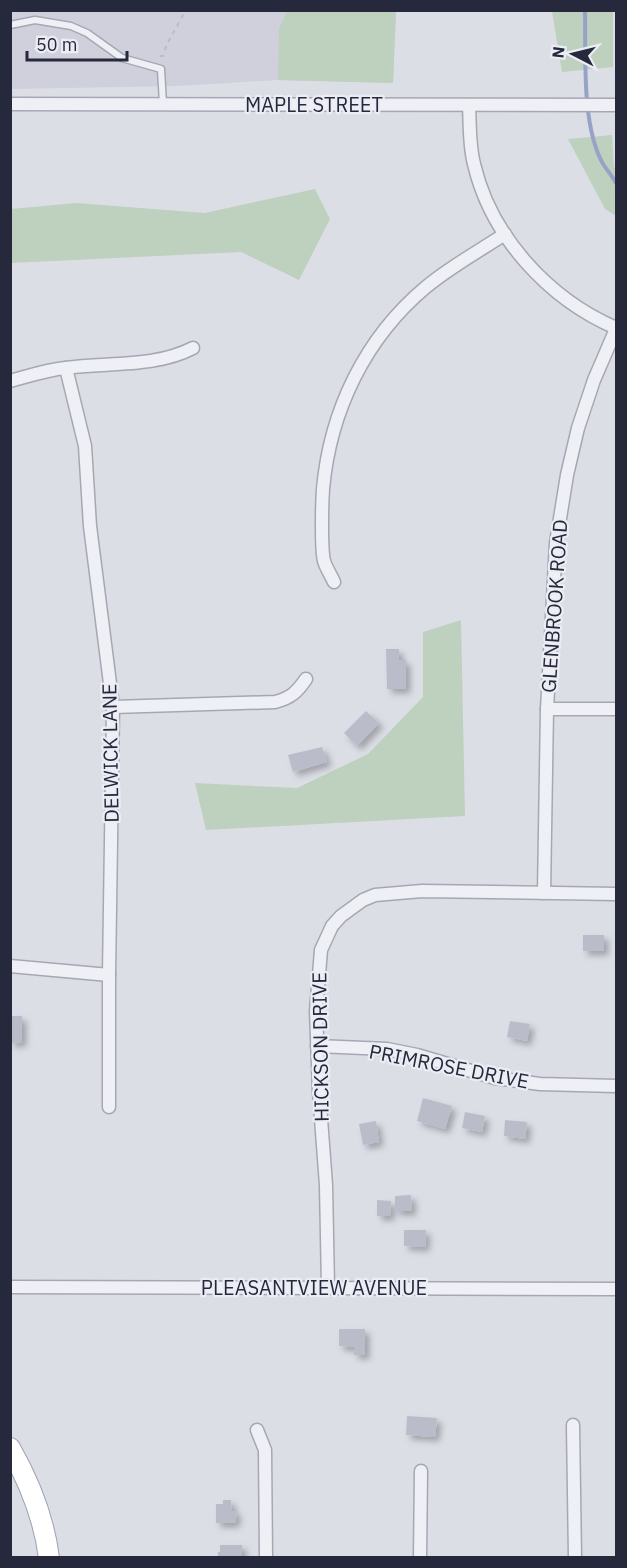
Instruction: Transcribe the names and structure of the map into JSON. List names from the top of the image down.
{
  "streets": {
    "street": [
      "MAPLE STREET",
      "GLENBROOK ROAD",
      "DELWICK LANE",
      "HICKSON DRIVE",
      "PRIMROSE DRIVE",
      "PLEASANTVIEW AVENUE"
    ]
  },
  "crossings": [
    ["GLENBROOK ROAD", "HICKSON DRIVE"],
    ["HICKSON DRIVE", "PRIMROSE DRIVE"],
    ["HICKSON DRIVE", "PLEASANTVIEW AVENUE"]
  ],
  "scale_bar": "50 m",
  "north": "left"
}
